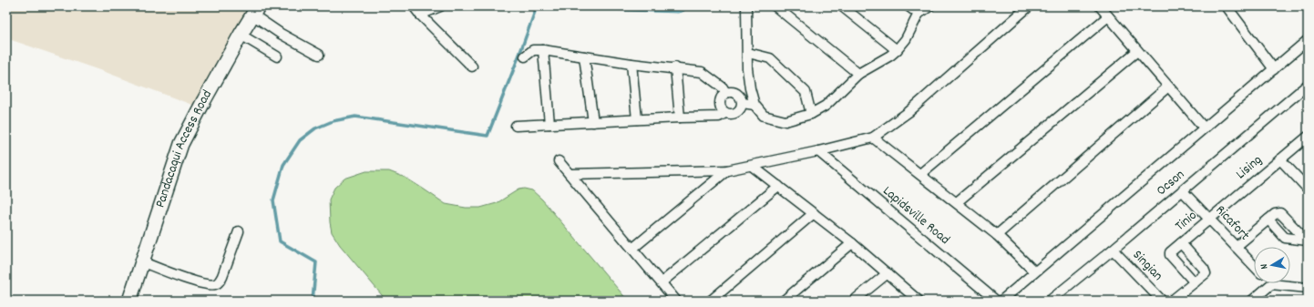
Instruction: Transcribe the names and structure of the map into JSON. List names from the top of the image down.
{
  "streets": {
    "street": [
      "Pandacaqui Access Road",
      "Lising",
      "Ocson",
      "Lapidsville Road",
      "Tinio",
      "Ricafort",
      "Singian"
    ]
  },
  "crossings": [
    ["Lising", "Tinio"],
    ["Lising", "Ricafort"],
    ["Ocson", "Ricafort"],
    ["Ocson", "Singian"],
    ["Tinio", "Ricafort"]
  ],
  "north": "left"
}
